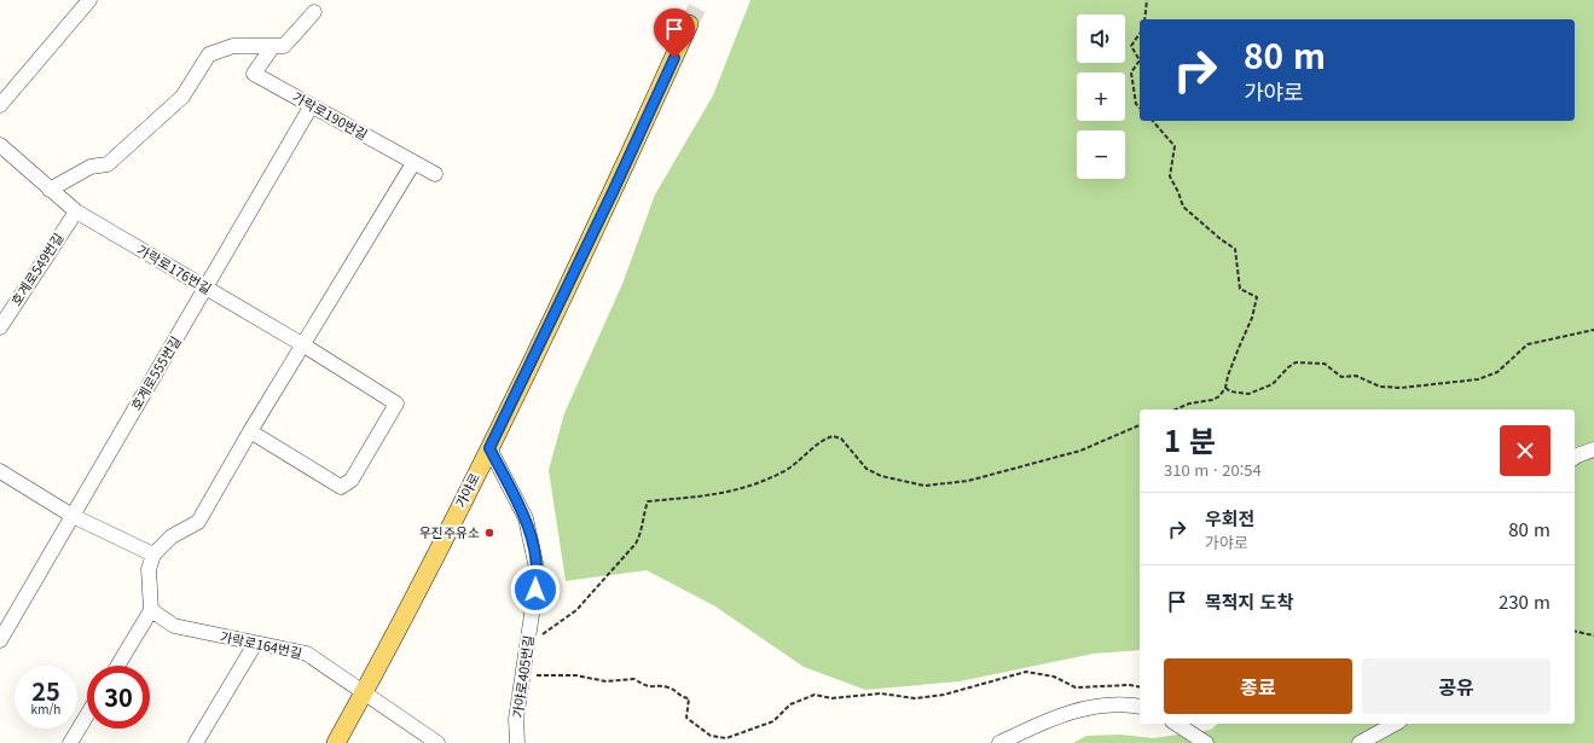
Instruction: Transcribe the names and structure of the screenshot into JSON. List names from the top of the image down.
{
  "streets": {
    "main road": ["가야로"],
    "street": [
      "가락로190번길",
      "호계로549번길",
      "가락로176번길",
      "호계로555번길",
      "가락로164번길",
      "가야로405번길"
    ]
  },
  "crossings": [
    ["가락로190번길", "가락로176번길"],
    ["가락로190번길", "호계로555번길"],
    ["호계로549번길", "가락로176번길"],
    ["가락로176번길", "호계로555번길"],
    ["가야로", "가락로164번길"],
    ["가야로", "가야로405번길"]
  ],
  "places": ["우진주유소"],
  "page": {
    "map_buttons": ["+", "−"],
    "turn": ["80 m", "가야로"],
    "heading": ["1 분", "310 m · 20:54"],
    "list": [
      {
        "name": "우회전",
        "note": "가야로",
        "value": "80 m"
      },
      {
        "name": "목적지 도착",
        "value": "230 m"
      }
    ],
    "buttons": ["종료", "공유"],
    "speed": "25 km/h",
    "limit": "30"
  }
}
